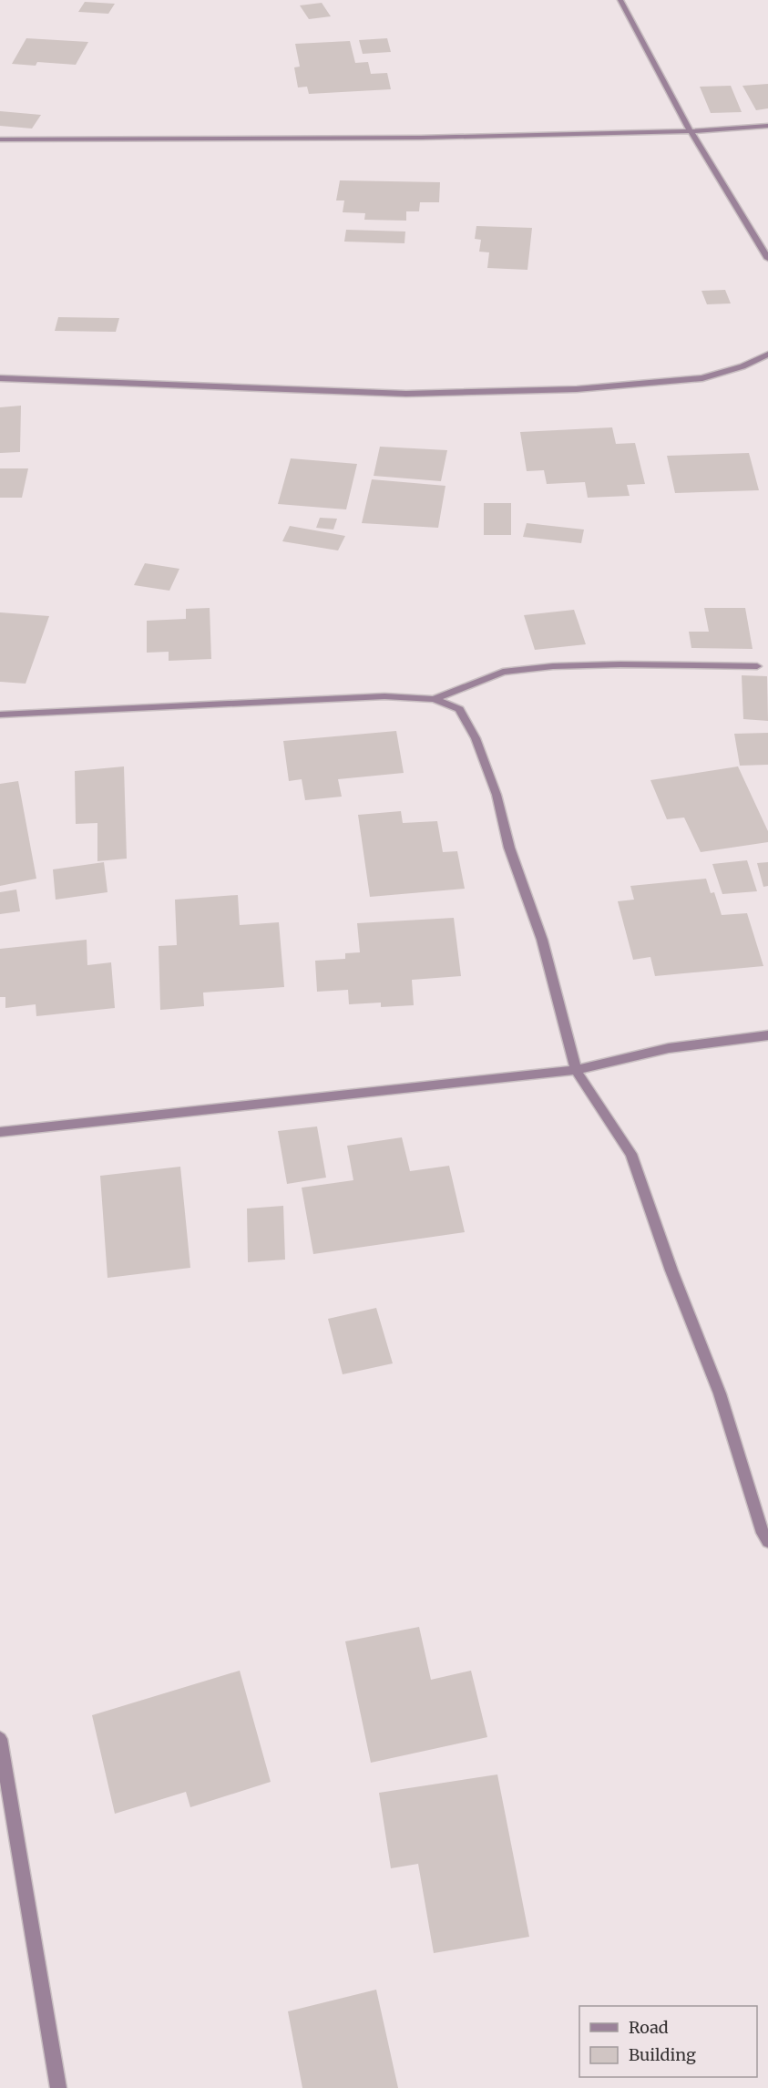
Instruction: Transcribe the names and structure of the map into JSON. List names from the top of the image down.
{
  "legend": ["Road", "Building"]
}
